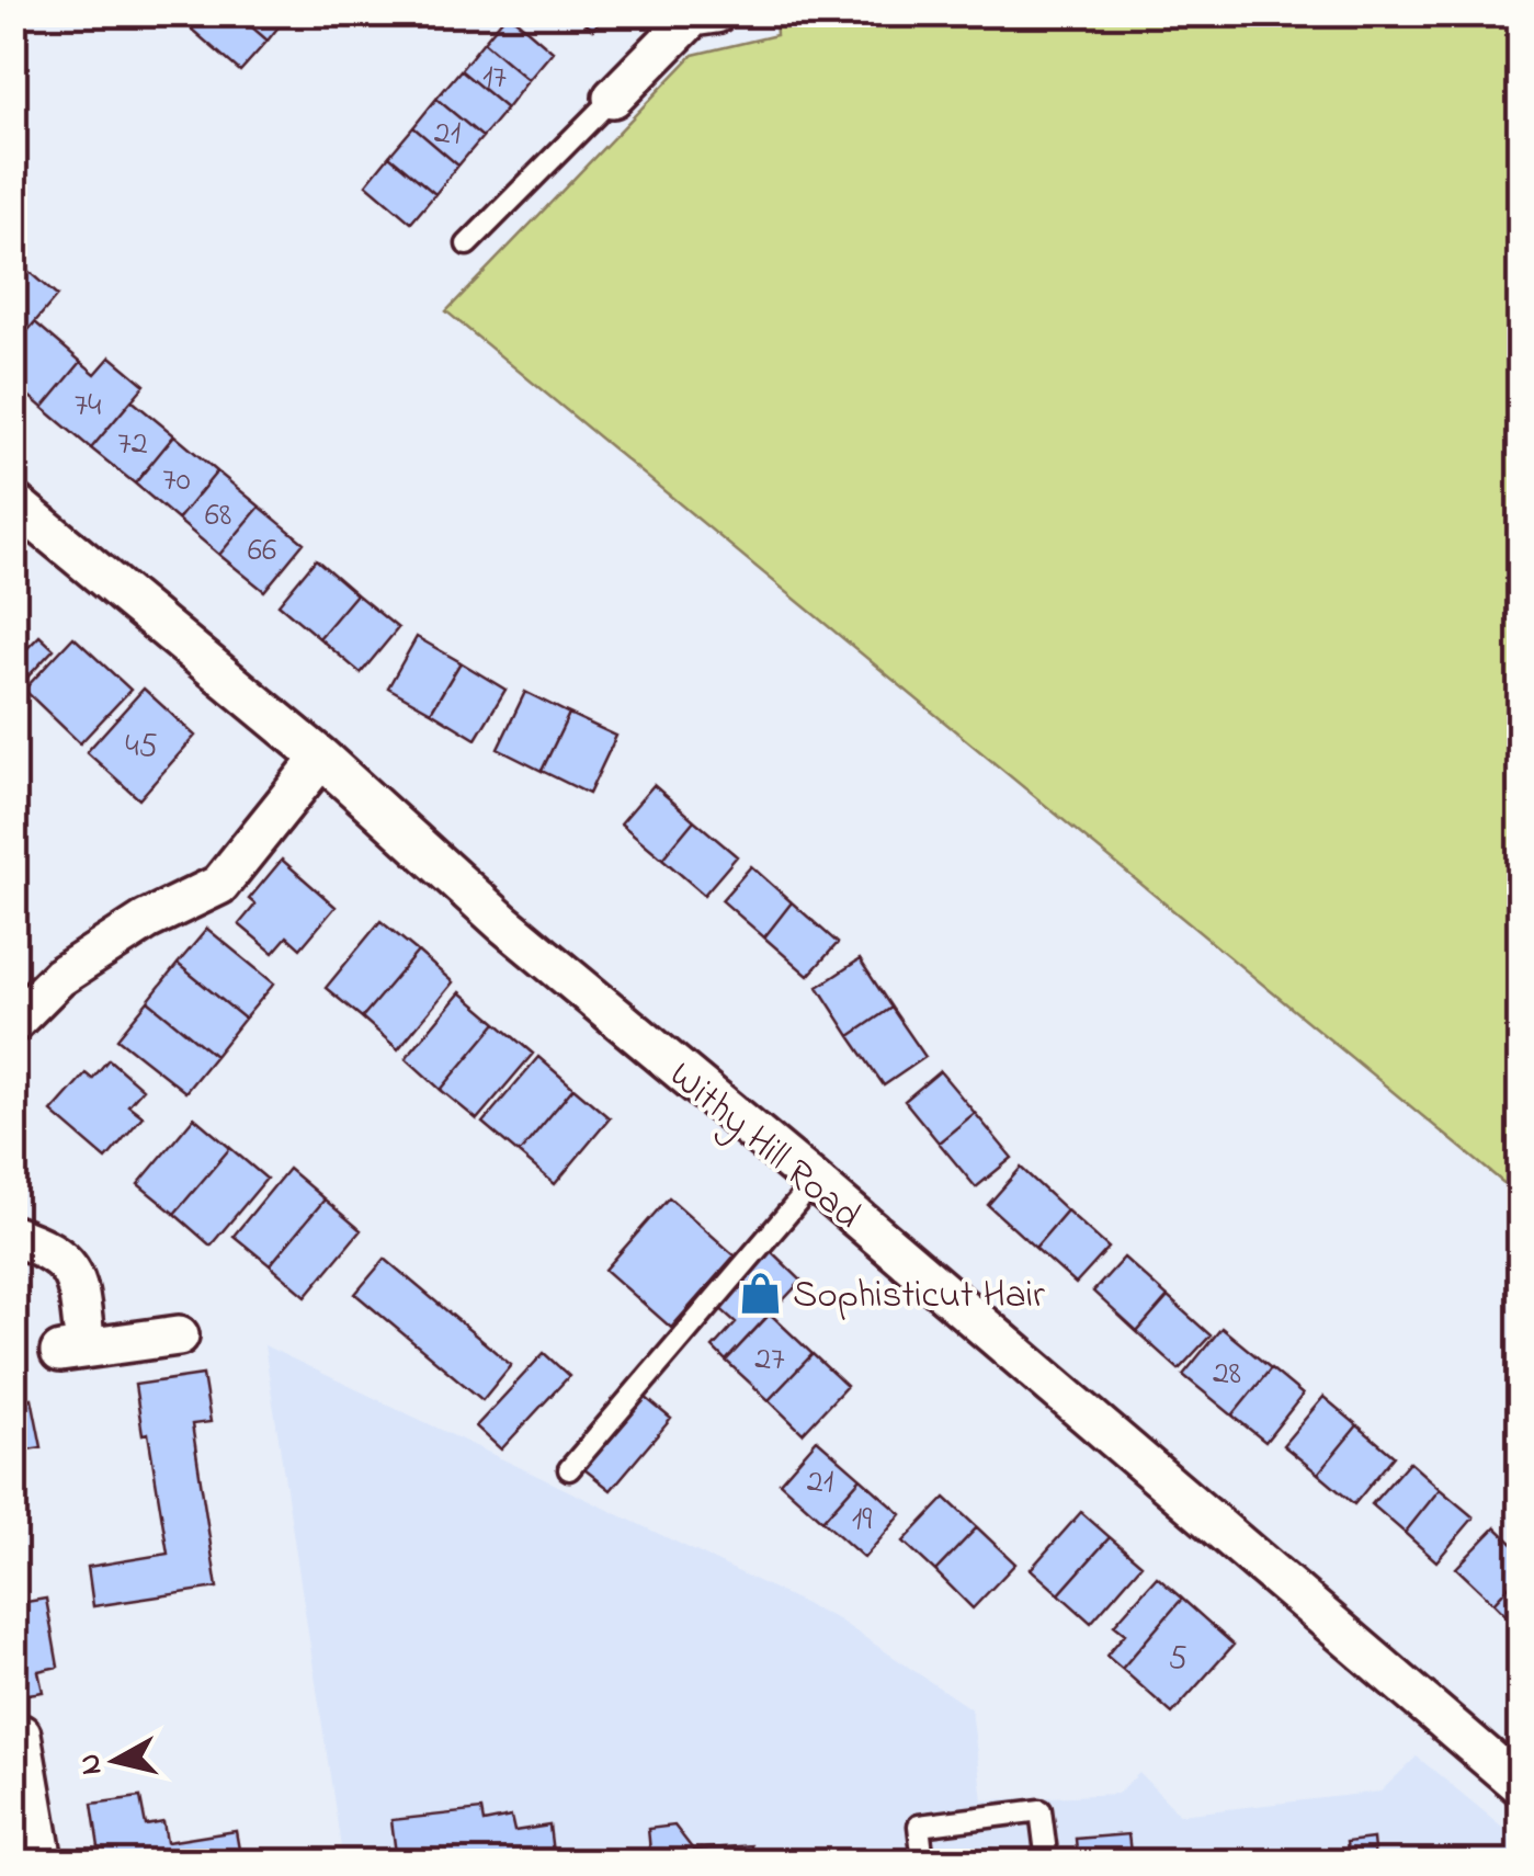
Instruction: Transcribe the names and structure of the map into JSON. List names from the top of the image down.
{
  "streets": {
    "street": ["Withy Hill Road"]
  },
  "places": {
    "shop": ["Sophisticut Hair"]
  },
  "house_numbers": [
    "17",
    "21",
    "74",
    "72",
    "70",
    "68",
    "66",
    "45",
    "27",
    "28",
    "21",
    "19",
    "5"
  ],
  "north": "left"
}
